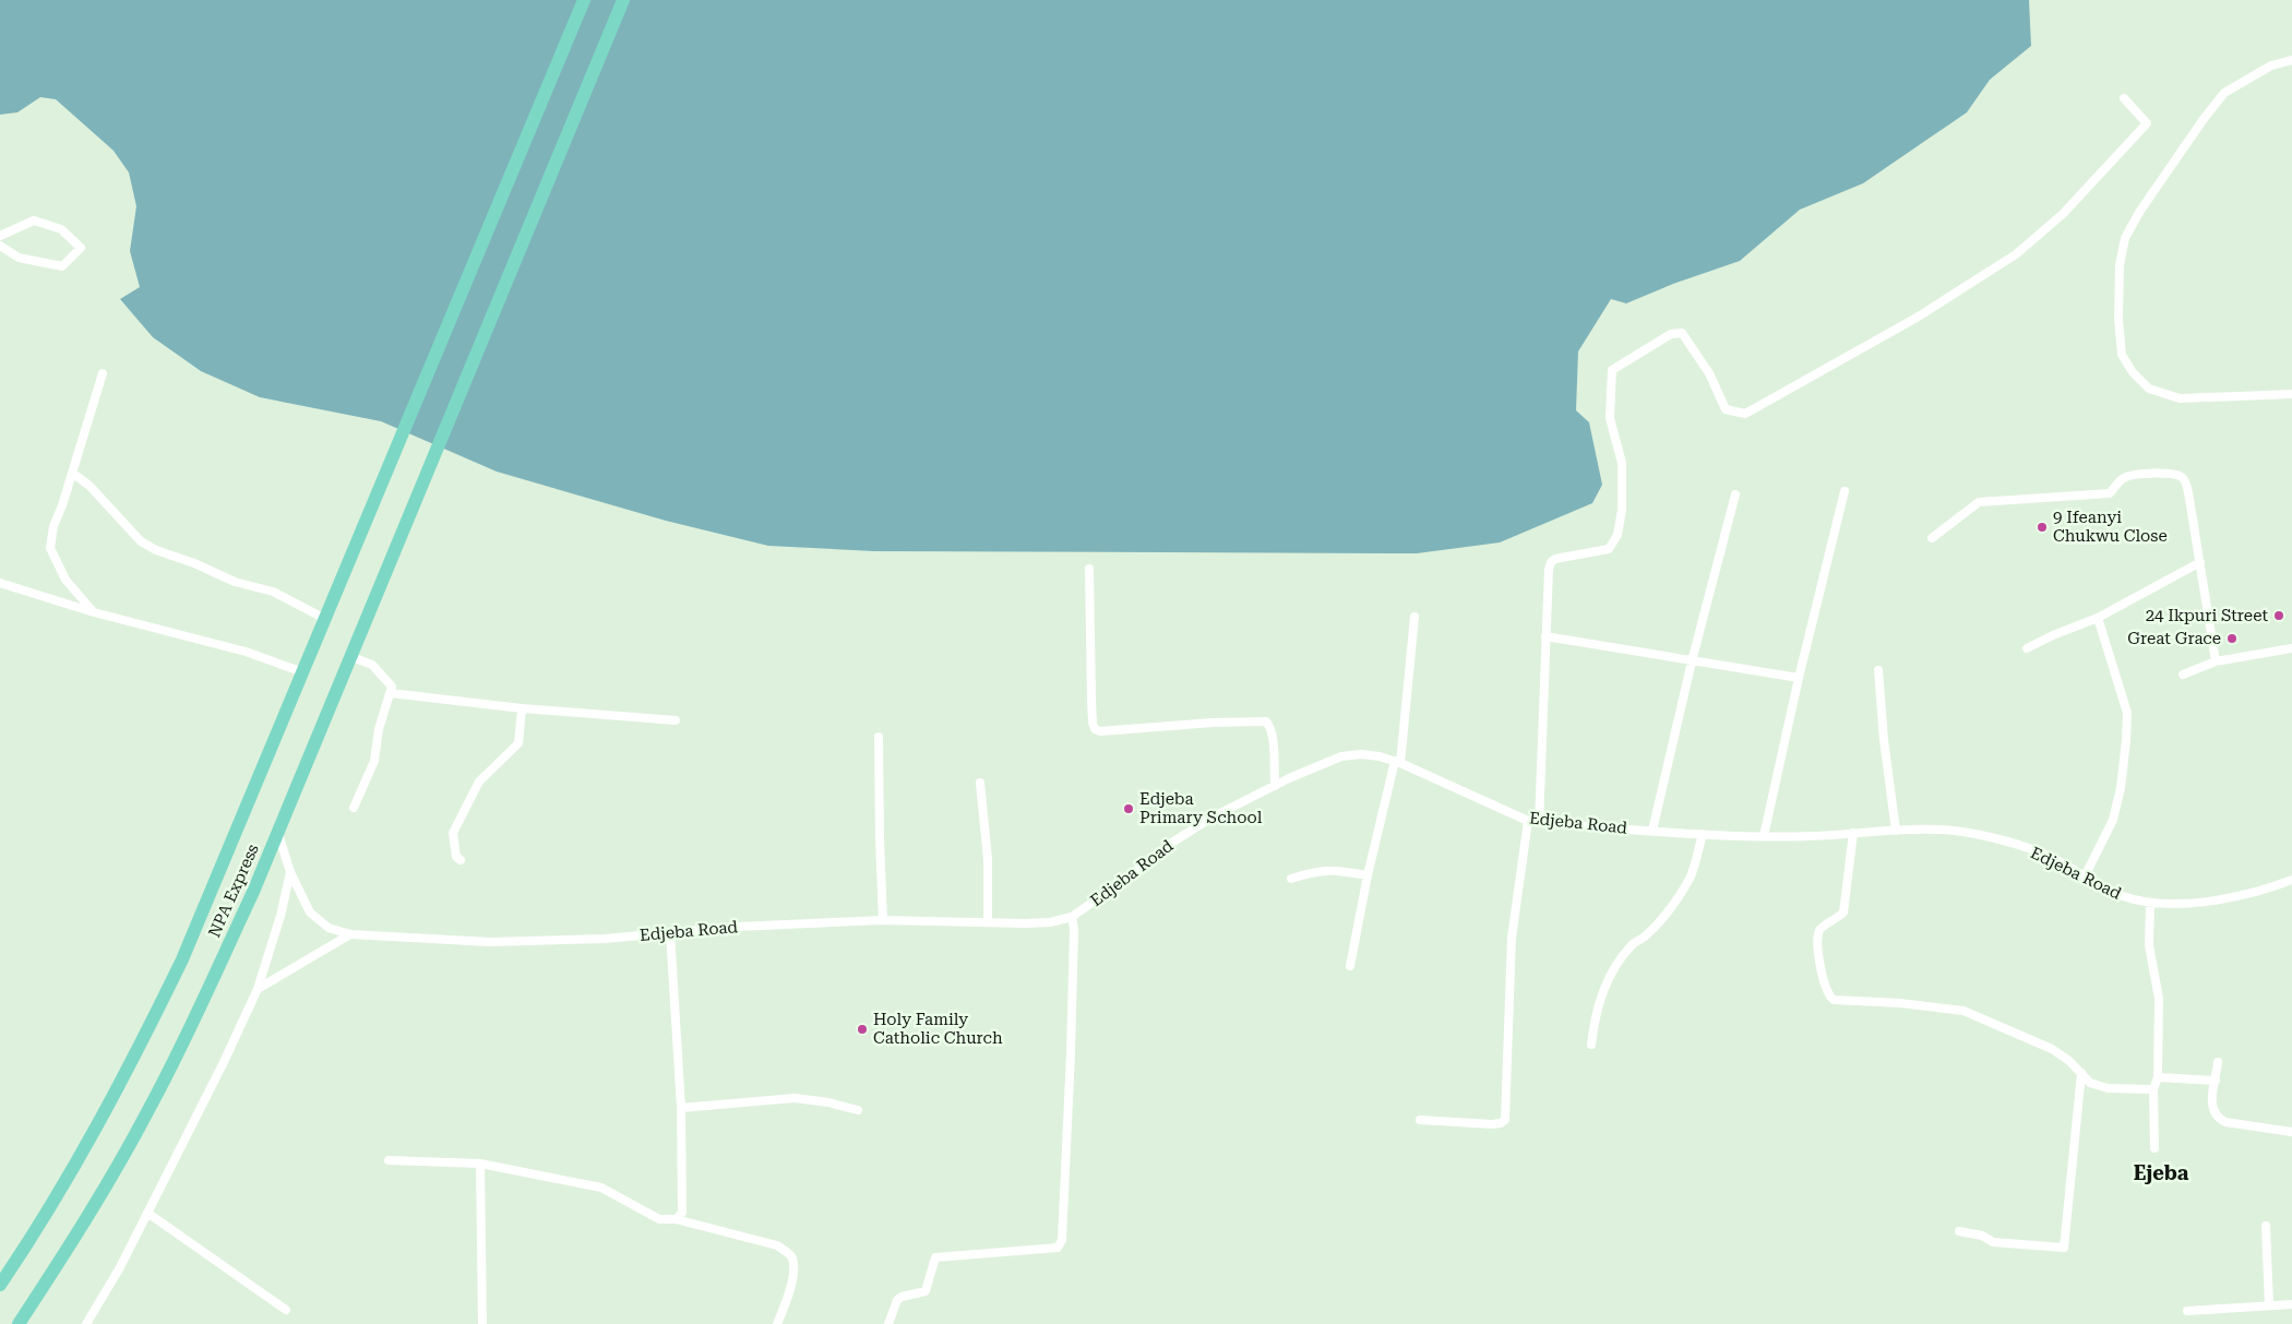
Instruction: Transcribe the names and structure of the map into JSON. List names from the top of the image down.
{
  "streets": {
    "main road": ["NPA Express"],
    "street": ["Edjeba Road"]
  },
  "crossings": [
    ["Edjeba Road", "NPA Express"]
  ],
  "districts": ["Ejeba"],
  "places": [
    "9 Ifeanyi Chukwu Close",
    "24 Ikpuri Street",
    "Great Grace",
    "Edjeba Primary School",
    "Holy Family Catholic Church"
  ]
}
